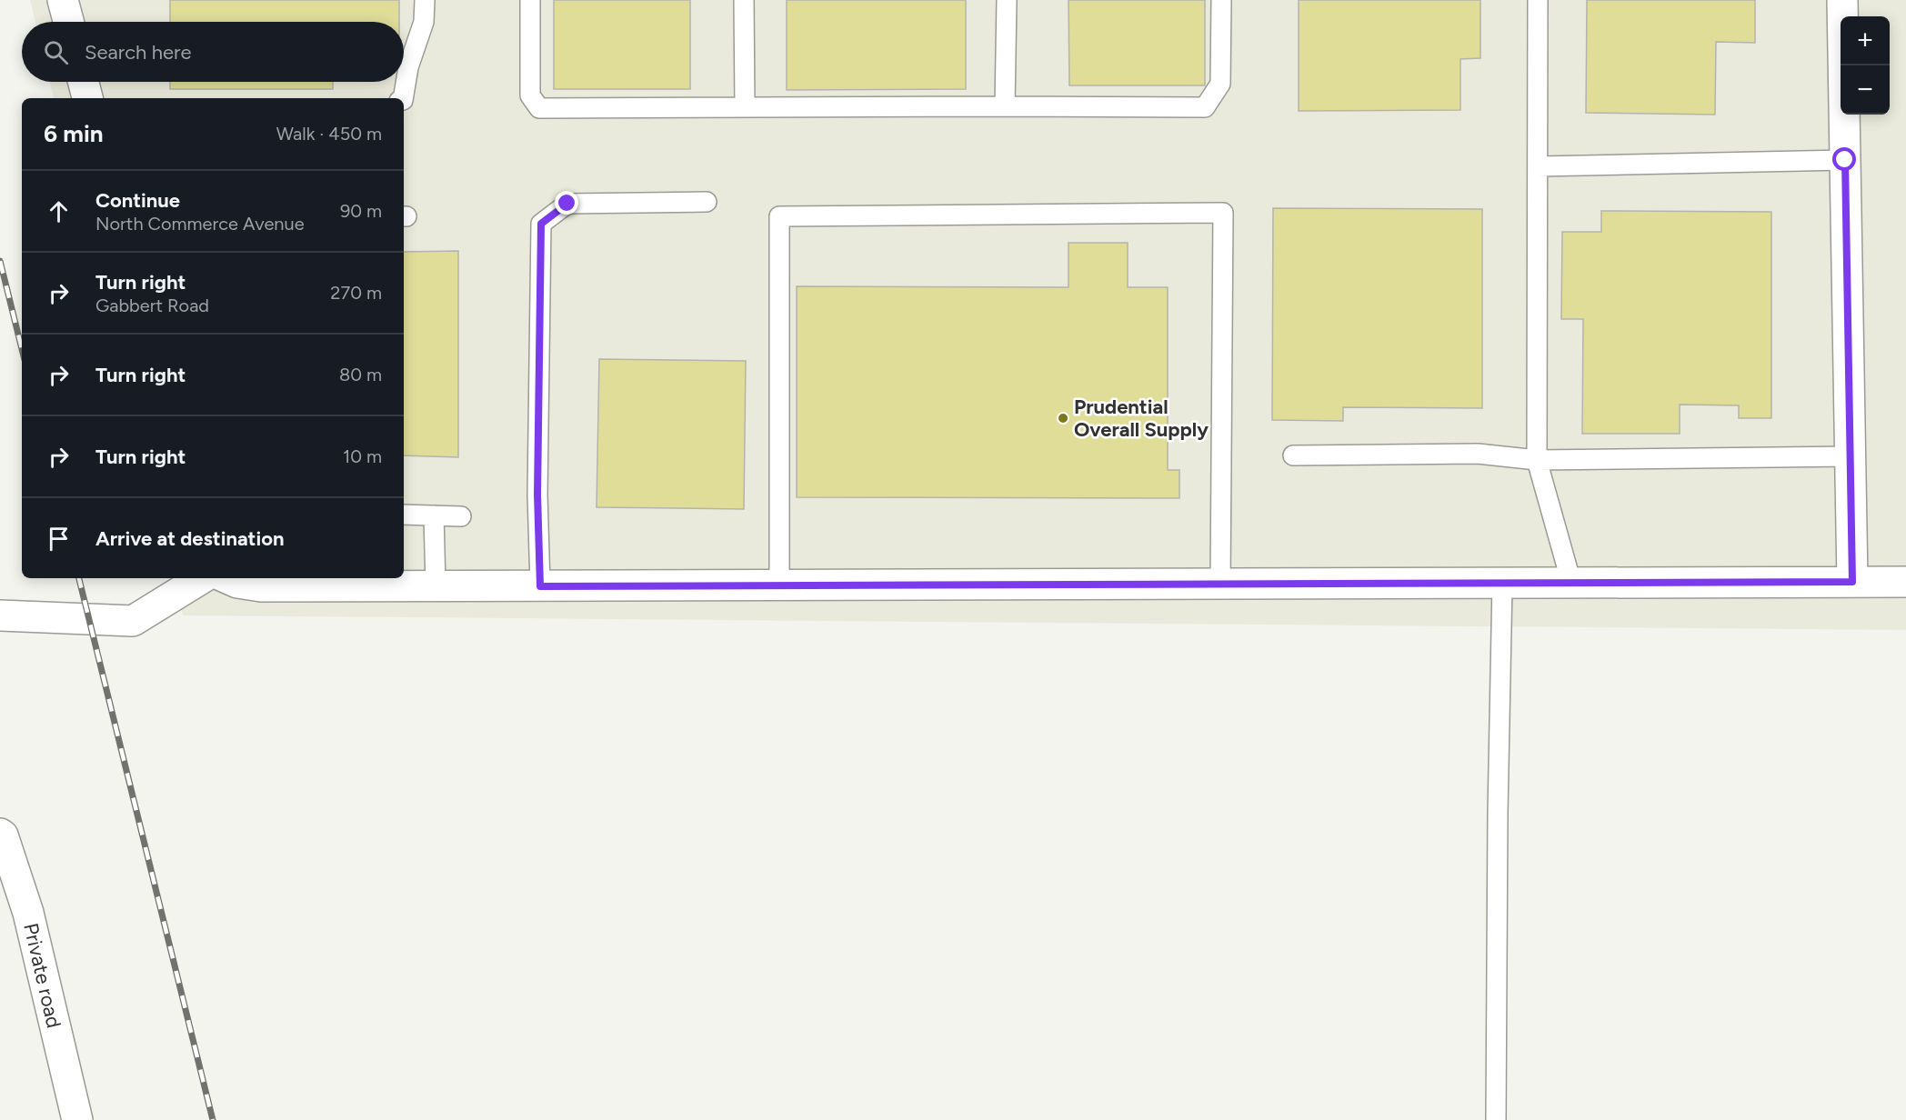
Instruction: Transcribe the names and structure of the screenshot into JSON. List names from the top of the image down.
{
  "streets": {
    "street": ["Private road"]
  },
  "places": ["Prudential Overall Supply"],
  "page": {
    "map_buttons": ["+", "−"],
    "search": "Search here",
    "heading": ["6 min", "Walk · 450 m"],
    "list": [
      ["Continue", "North Commerce Avenue", "90 m"],
      ["Turn right", "Gabbert Road", "270 m"],
      ["Turn right", "80 m"],
      ["Turn right", "10 m"],
      "Arrive at destination"
    ]
  }
}
